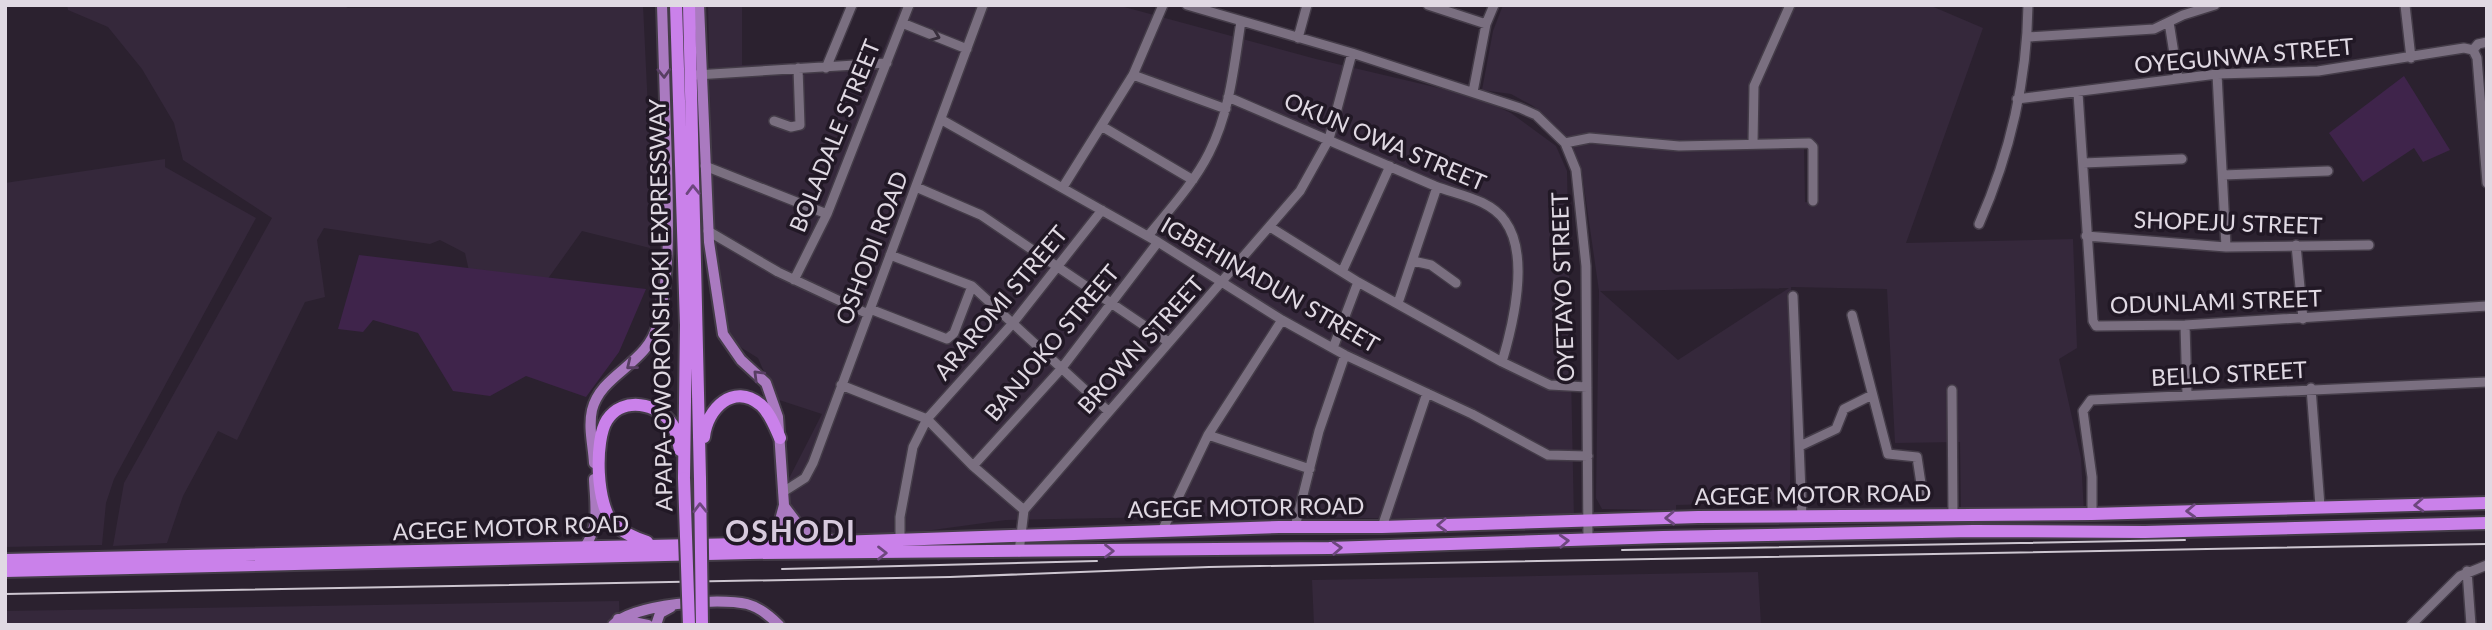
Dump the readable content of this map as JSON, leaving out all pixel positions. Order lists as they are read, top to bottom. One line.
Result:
{"streets":{"highway":["APAPA-OWORONSHOKI EXPRESSWAY","AGEGE MOTOR ROAD"],"street":["OYEGUNWA STREET","BOLADALE STREET","OKUN OWA STREET","SHOPEJU STREET","OSHODI ROAD","IGBEHINADUN STREET","OYETAYO STREET","ODUNLAMI STREET","ARAROMI STREET","BANJOKO STREET","BROWN STREET","BELLO STREET"]},"crossings":[["OYEGUNWA STREET","ODUNLAMI STREET"],["OKUN OWA STREET","BROWN STREET"],["SHOPEJU STREET","ODUNLAMI STREET"],["OSHODI ROAD","IGBEHINADUN STREET"],["OSHODI ROAD","APAPA-OWORONSHOKI EXPRESSWAY"],["IGBEHINADUN STREET","OYETAYO STREET"],["IGBEHINADUN STREET","ARAROMI STREET"],["IGBEHINADUN STREET","BANJOKO STREET"],["IGBEHINADUN STREET","BROWN STREET"],["OYETAYO STREET","BROWN STREET"],["OYETAYO STREET","AGEGE MOTOR ROAD"],["ARAROMI STREET","AGEGE MOTOR ROAD"],["APAPA-OWORONSHOKI EXPRESSWAY","AGEGE MOTOR ROAD"],["BELLO STREET","AGEGE MOTOR ROAD"]],"districts":["OSHODI"]}
